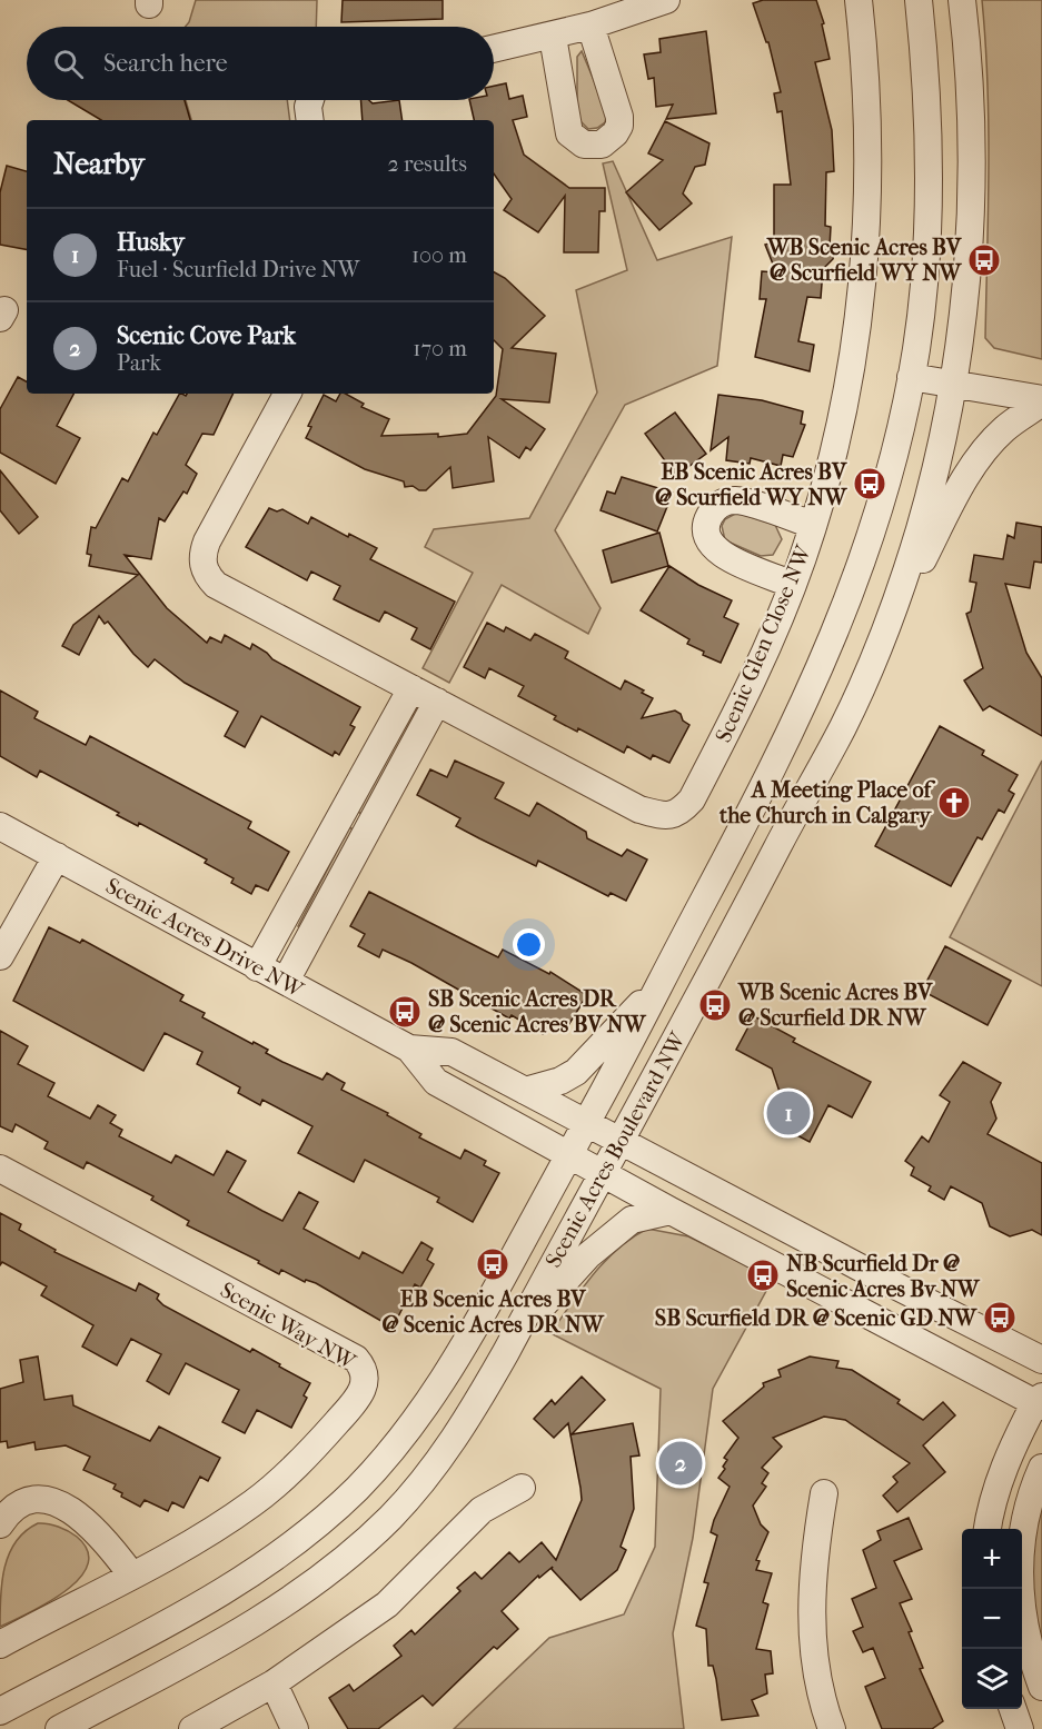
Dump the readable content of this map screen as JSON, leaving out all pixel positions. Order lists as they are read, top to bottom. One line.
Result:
{"streets":{"street":["Scenic Glen Close NW","Scenic Acres Drive NW","Scenic Acres Boulevard NW","Scenic Way NW"]},"crossings":[["Scenic Acres Drive NW","Scenic Acres Boulevard NW"]],"places":{"bus stop":["WB Scenic Acres BV @ Scurfield WY NW","EB Scenic Acres BV @ Scurfield WY NW","WB Scenic Acres BV @ Scurfield DR NW","SB Scenic Acres DR @ Scenic Acres BV NW","EB Scenic Acres BV @ Scenic Acres DR NW","NB Scurfield Dr @ Scenic Acres Bv NW","SB Scurfield DR @ Scenic GD NW"],"church":["A Meeting Place of the Church in Calgary"]},"page":{"search":"Search here","heading":["Nearby","2 results"],"list":[{"mark":"1","name":"Husky","note":"Fuel · Scurfield Drive NW","value":"100 m"},{"mark":"2","name":"Scenic Cove Park","note":"Park","value":"170 m"}],"pins":["1","2"],"map_buttons":["+","−"]}}
